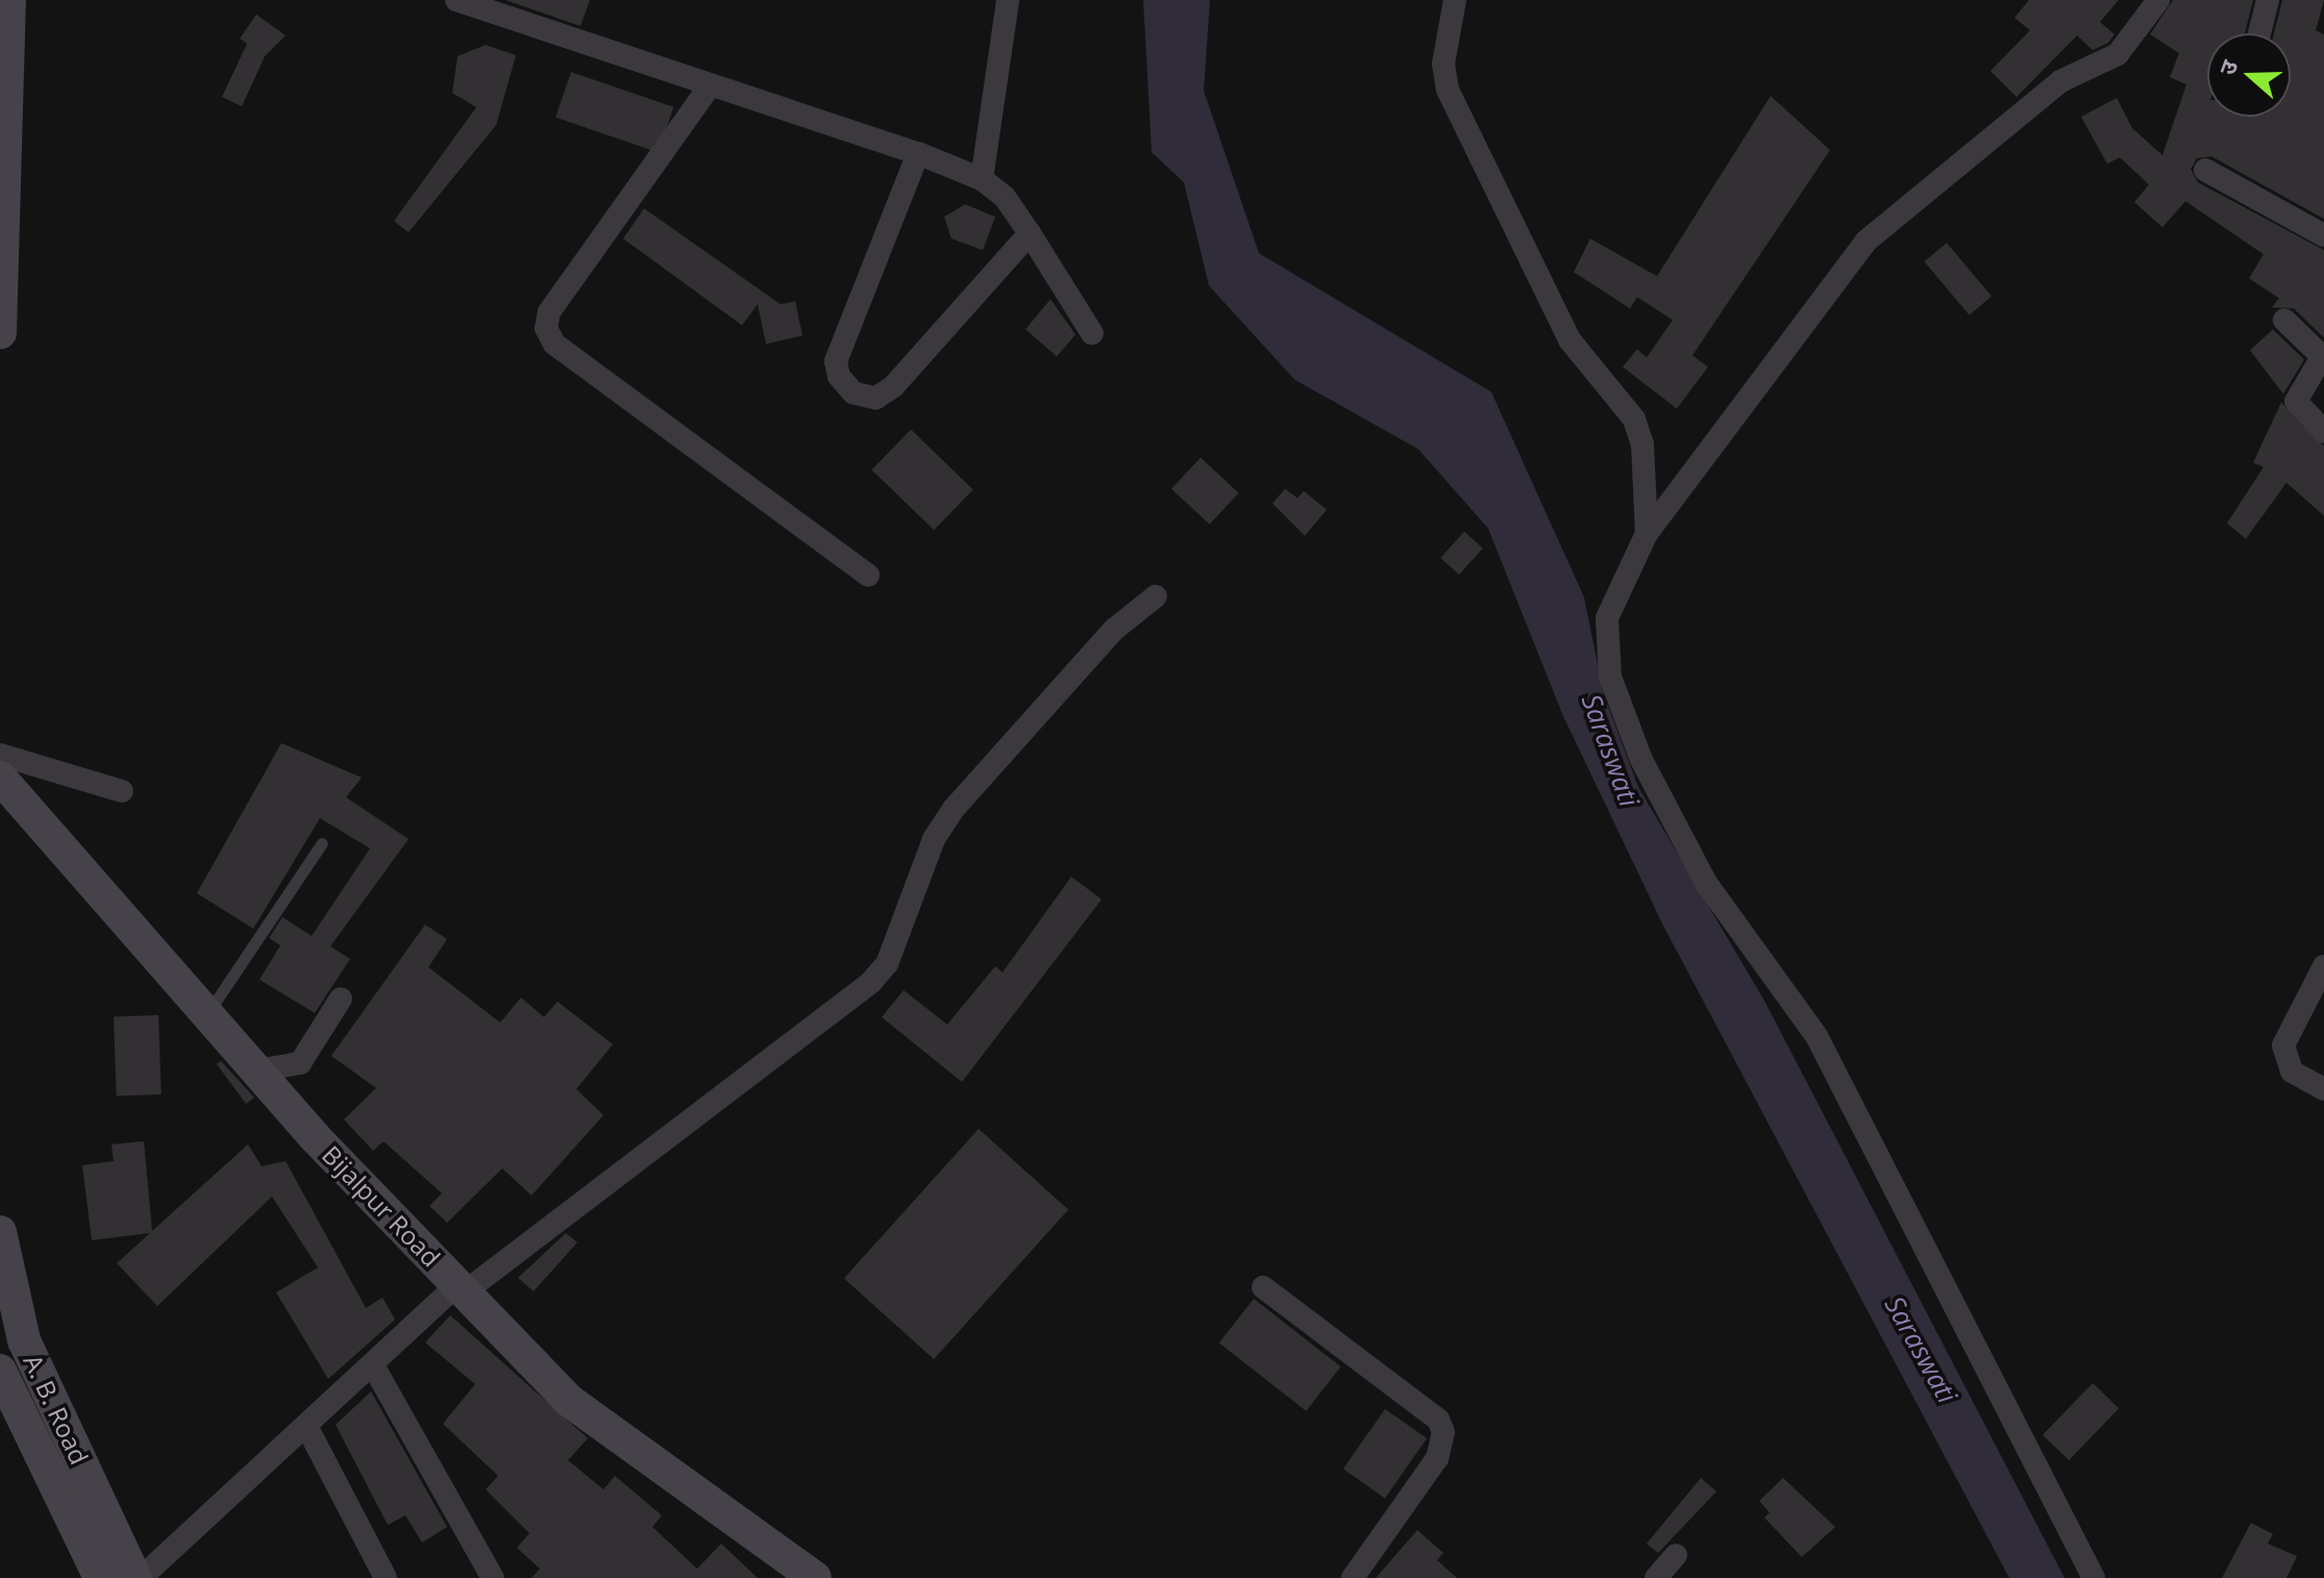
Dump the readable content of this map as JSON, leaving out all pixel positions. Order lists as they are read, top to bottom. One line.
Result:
{"streets":{"main road":["Bijalpur Road","A. B. Road"]},"water":["Saraswati"],"north":"left"}
